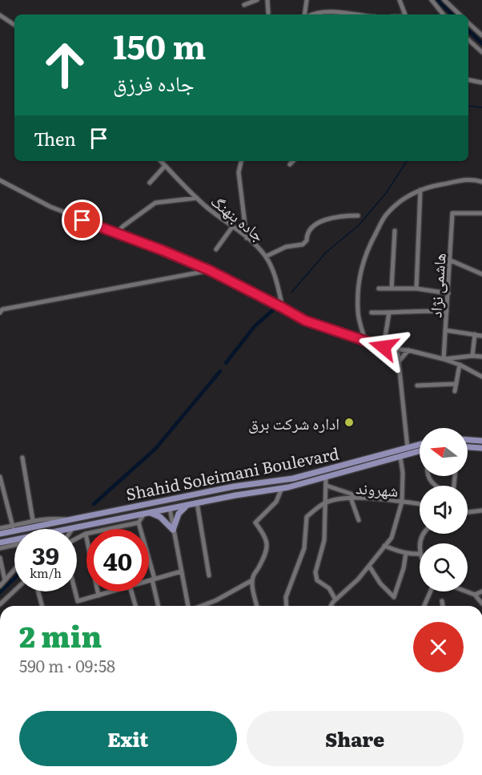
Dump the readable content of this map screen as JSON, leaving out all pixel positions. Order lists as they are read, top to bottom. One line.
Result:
{"streets":{"main road":["Shahid Soleimani Boulevard"],"street":["جاده بنهنگ","هاشمی نژاد","شهروند"]},"places":["اداره شرکت برق"],"north":"left","page":{"turn":["150 m","جاده فرزق"],"then":"Then","speed":"39 km/h","limit":"40","heading":["2 min","590 m · 09:58"],"buttons":["Exit","Share"]}}
